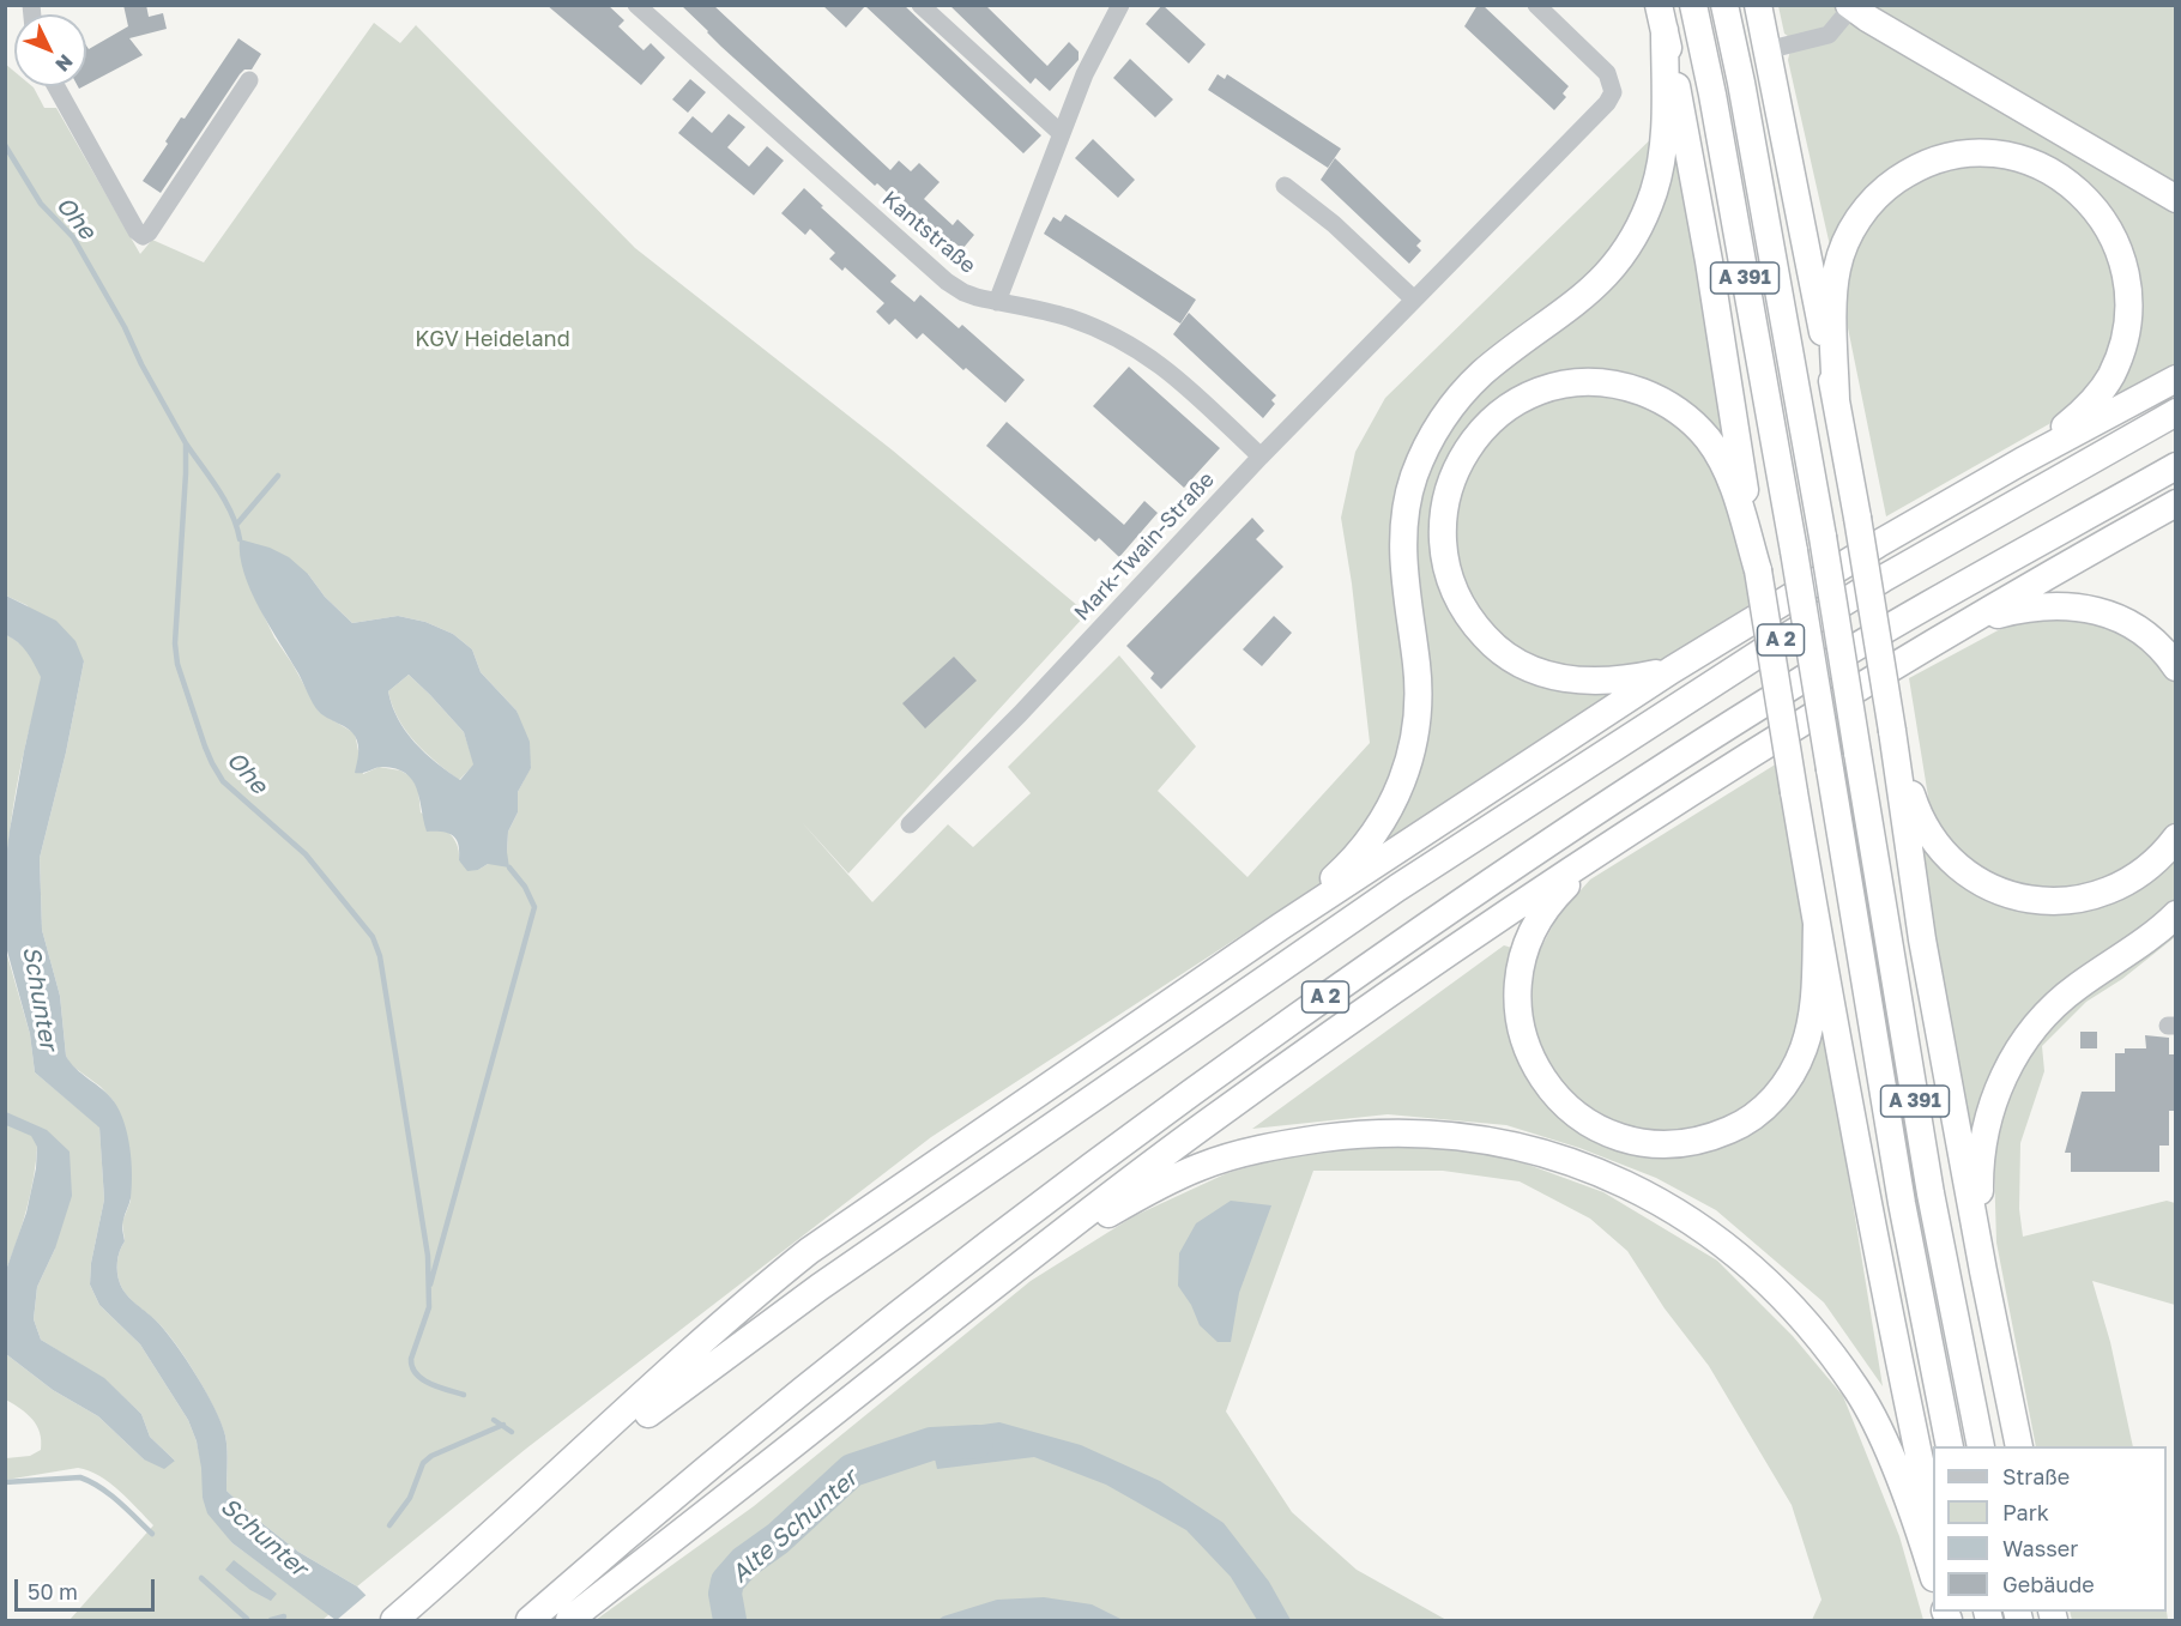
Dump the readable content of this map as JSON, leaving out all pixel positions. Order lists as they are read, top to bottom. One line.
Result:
{"streets":{"highway":["A 391","A 2"],"street":["Kantstraße","Mark-Twain-Straße"]},"crossings":[["Kantstraße","Mark-Twain-Straße"]],"water":["Ohe","Schunter","Alte Schunter"],"parks":["KGV Heideland"],"legend":["Straße","Park","Wasser","Gebäude"],"scale_bar":"50 m","north":"bottom right"}
